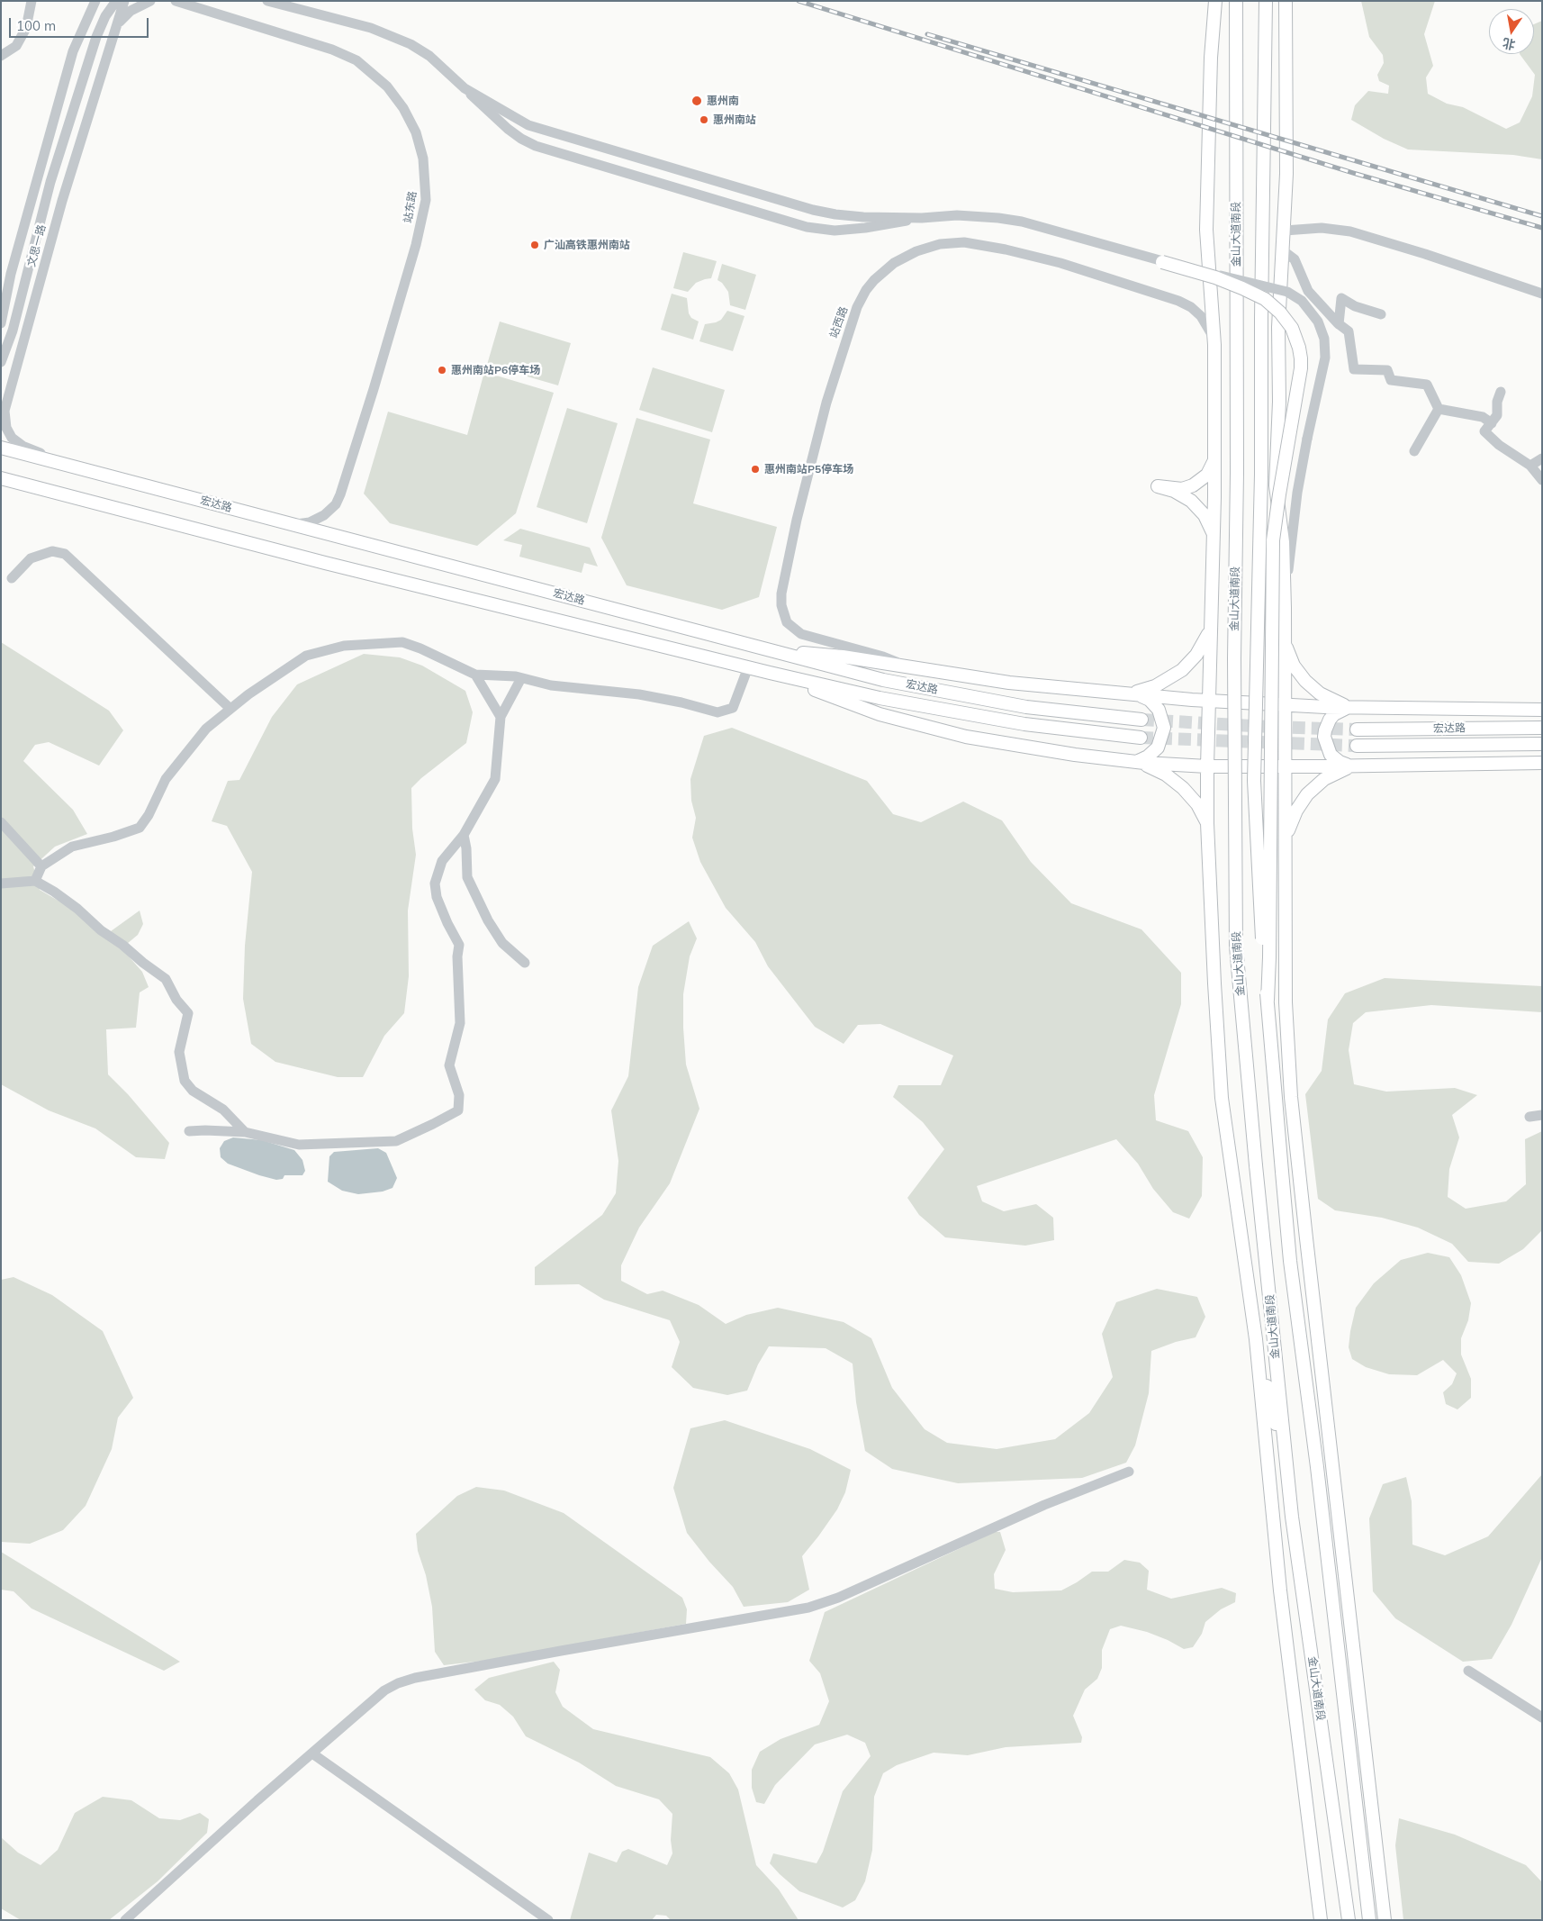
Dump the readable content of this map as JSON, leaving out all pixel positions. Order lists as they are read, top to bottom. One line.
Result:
{"streets":{"main road":["金山大道南段","宏达路"],"street":["站东路","文思一路","站西路"]},"crossings":[["站东路","宏达路"],["文思一路","宏达路"]],"places":["惠州南","惠州南站","广汕高铁惠州南站","惠州南站P6停车场","惠州南站P5停车场"],"scale_bar":"100 m","north":"bottom"}
